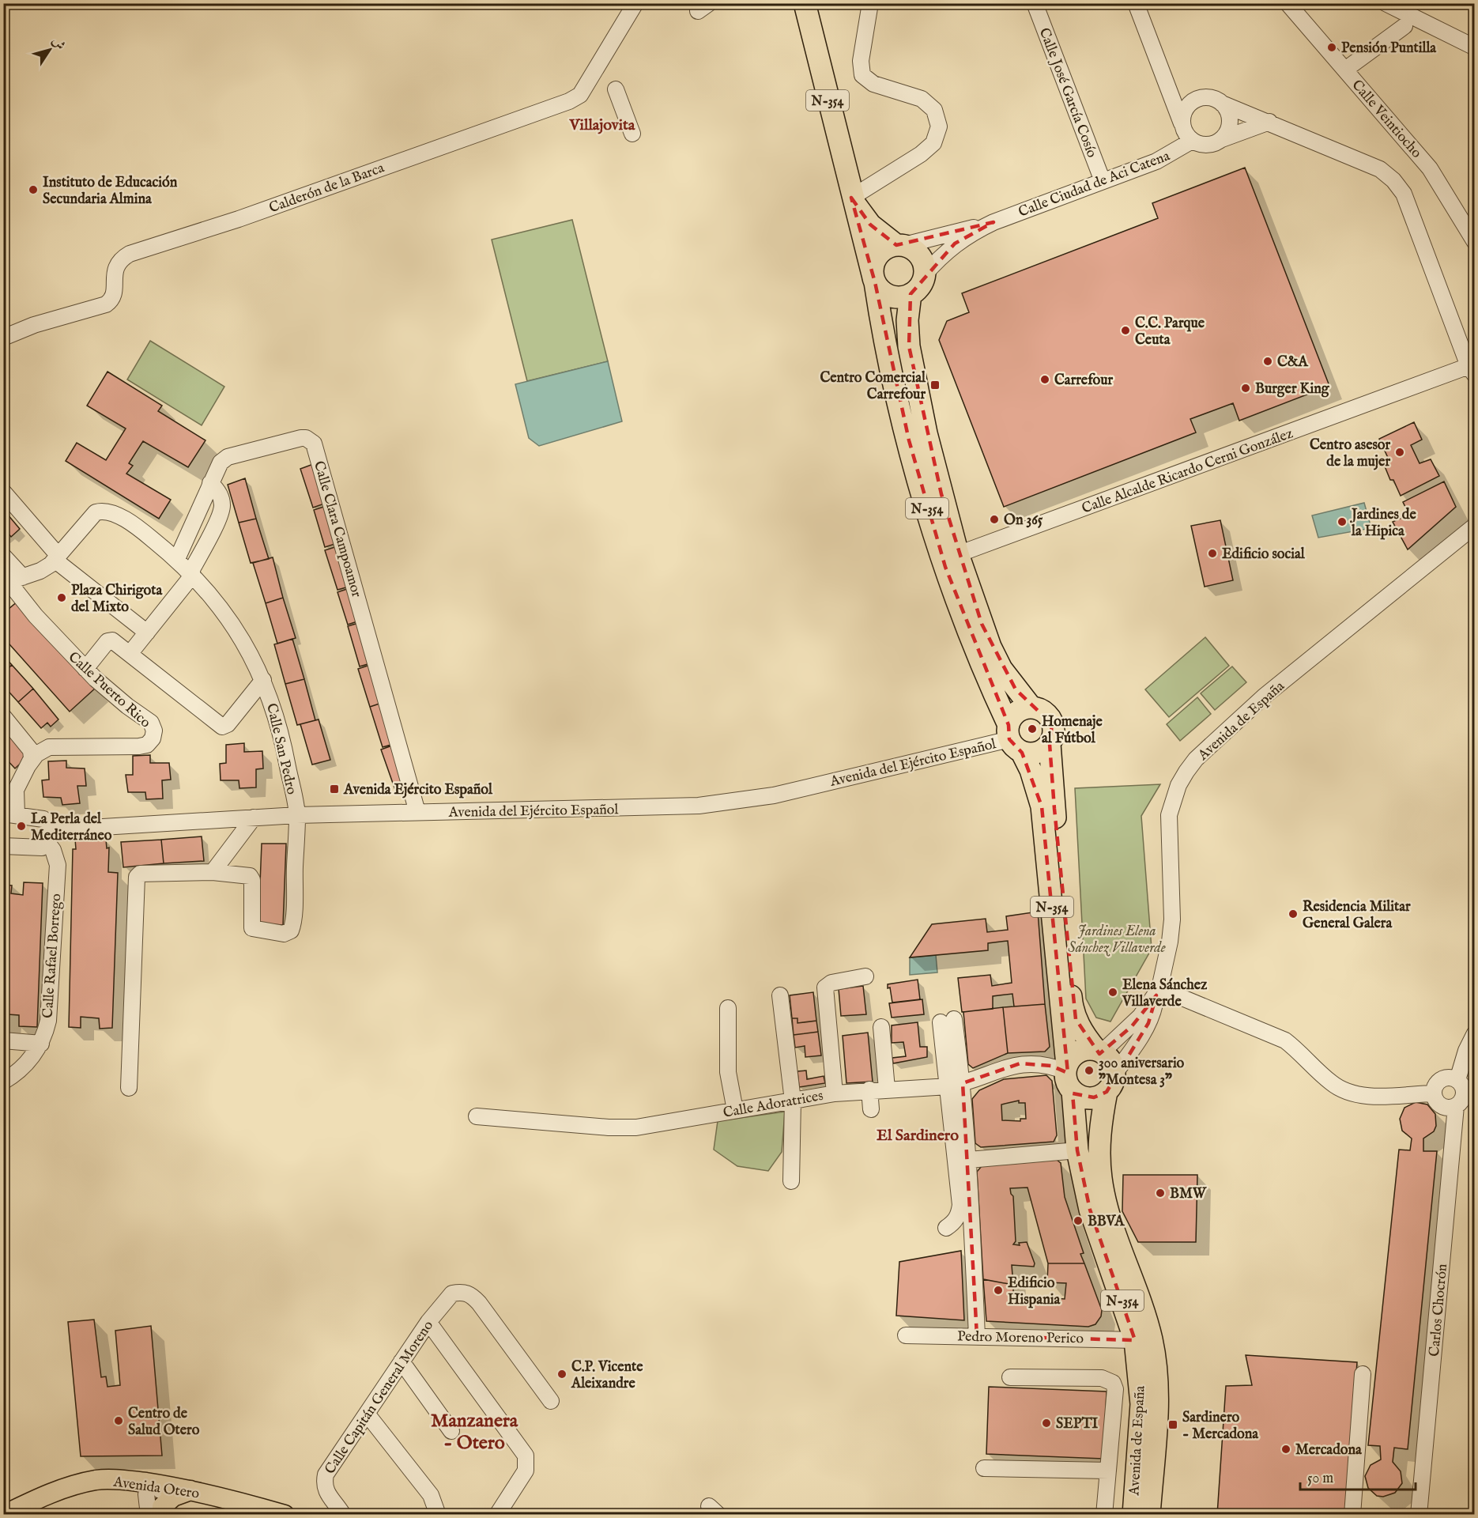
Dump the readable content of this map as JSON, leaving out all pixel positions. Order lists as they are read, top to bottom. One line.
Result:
{"streets":{"highway":["N-354","Avenida de España"],"main road":["Avenida Otero"],"street":["Calle José García Cosío","Calle Veintiocho","Calle Ciudad de Aci Catena","Calderón de la Barca","Calle Alcalde Ricardo Cerni González","Calle Clara Campoamor","Calle Puerto Rico","Calle San Pedro","Avenida del Ejército Español","Calle Rafael Borrego","Calle Adoratrices","Carlos Chocrón","Pedro Moreno Perico","Calle Capitán General Moreno"]},"crossings":[["Calle José García Cosío","Calle Ciudad de Aci Catena"],["N-354","Calle Ciudad de Aci Catena"],["N-354","Calle Alcalde Ricardo Cerni González"],["N-354","Avenida de España"],["N-354","Avenida del Ejército Español"],["N-354","Calle Adoratrices"],["Calle Clara Campoamor","Calle San Pedro"],["Calle Clara Campoamor","Avenida del Ejército Español"],["Calle Puerto Rico","Calle San Pedro"],["Avenida de España","Calle Adoratrices"],["Avenida de España","Pedro Moreno Perico"],["Calle San Pedro","Avenida del Ejército Español"],["Avenida del Ejército Español","Calle Rafael Borrego"]],"districts":["Villajovita","El Sardinero","Manzanera - Otero"],"parks":["Jardines Elena Sánchez Villaverde"],"places":{"other":["Pensión Puntilla","Instituto de Educación Secundaria Almina","C.C. Parque Ceuta","C&A","Carrefour","Burger King","Centro asesor de la mujer","On 365","Jardines de la Hipica","Edificio social","Plaza Chirigota del Mixto","Homenaje al Fútbol","La Perla del Mediterráneo","Residencia Militar General Galera","Elena Sánchez Villaverde","300 aniversario \"Montesa 3\"","BMW","BBVA","Edificio Hispania","C.P. Vicente Aleixandre","Centro de Salud Otero","SEPTI","Mercadona"],"transit":["Centro Comercial Carrefour","Avenida Ejército Español","Sardinero - Mercadona"]},"scale_bar":"50 m","north":"top right"}
